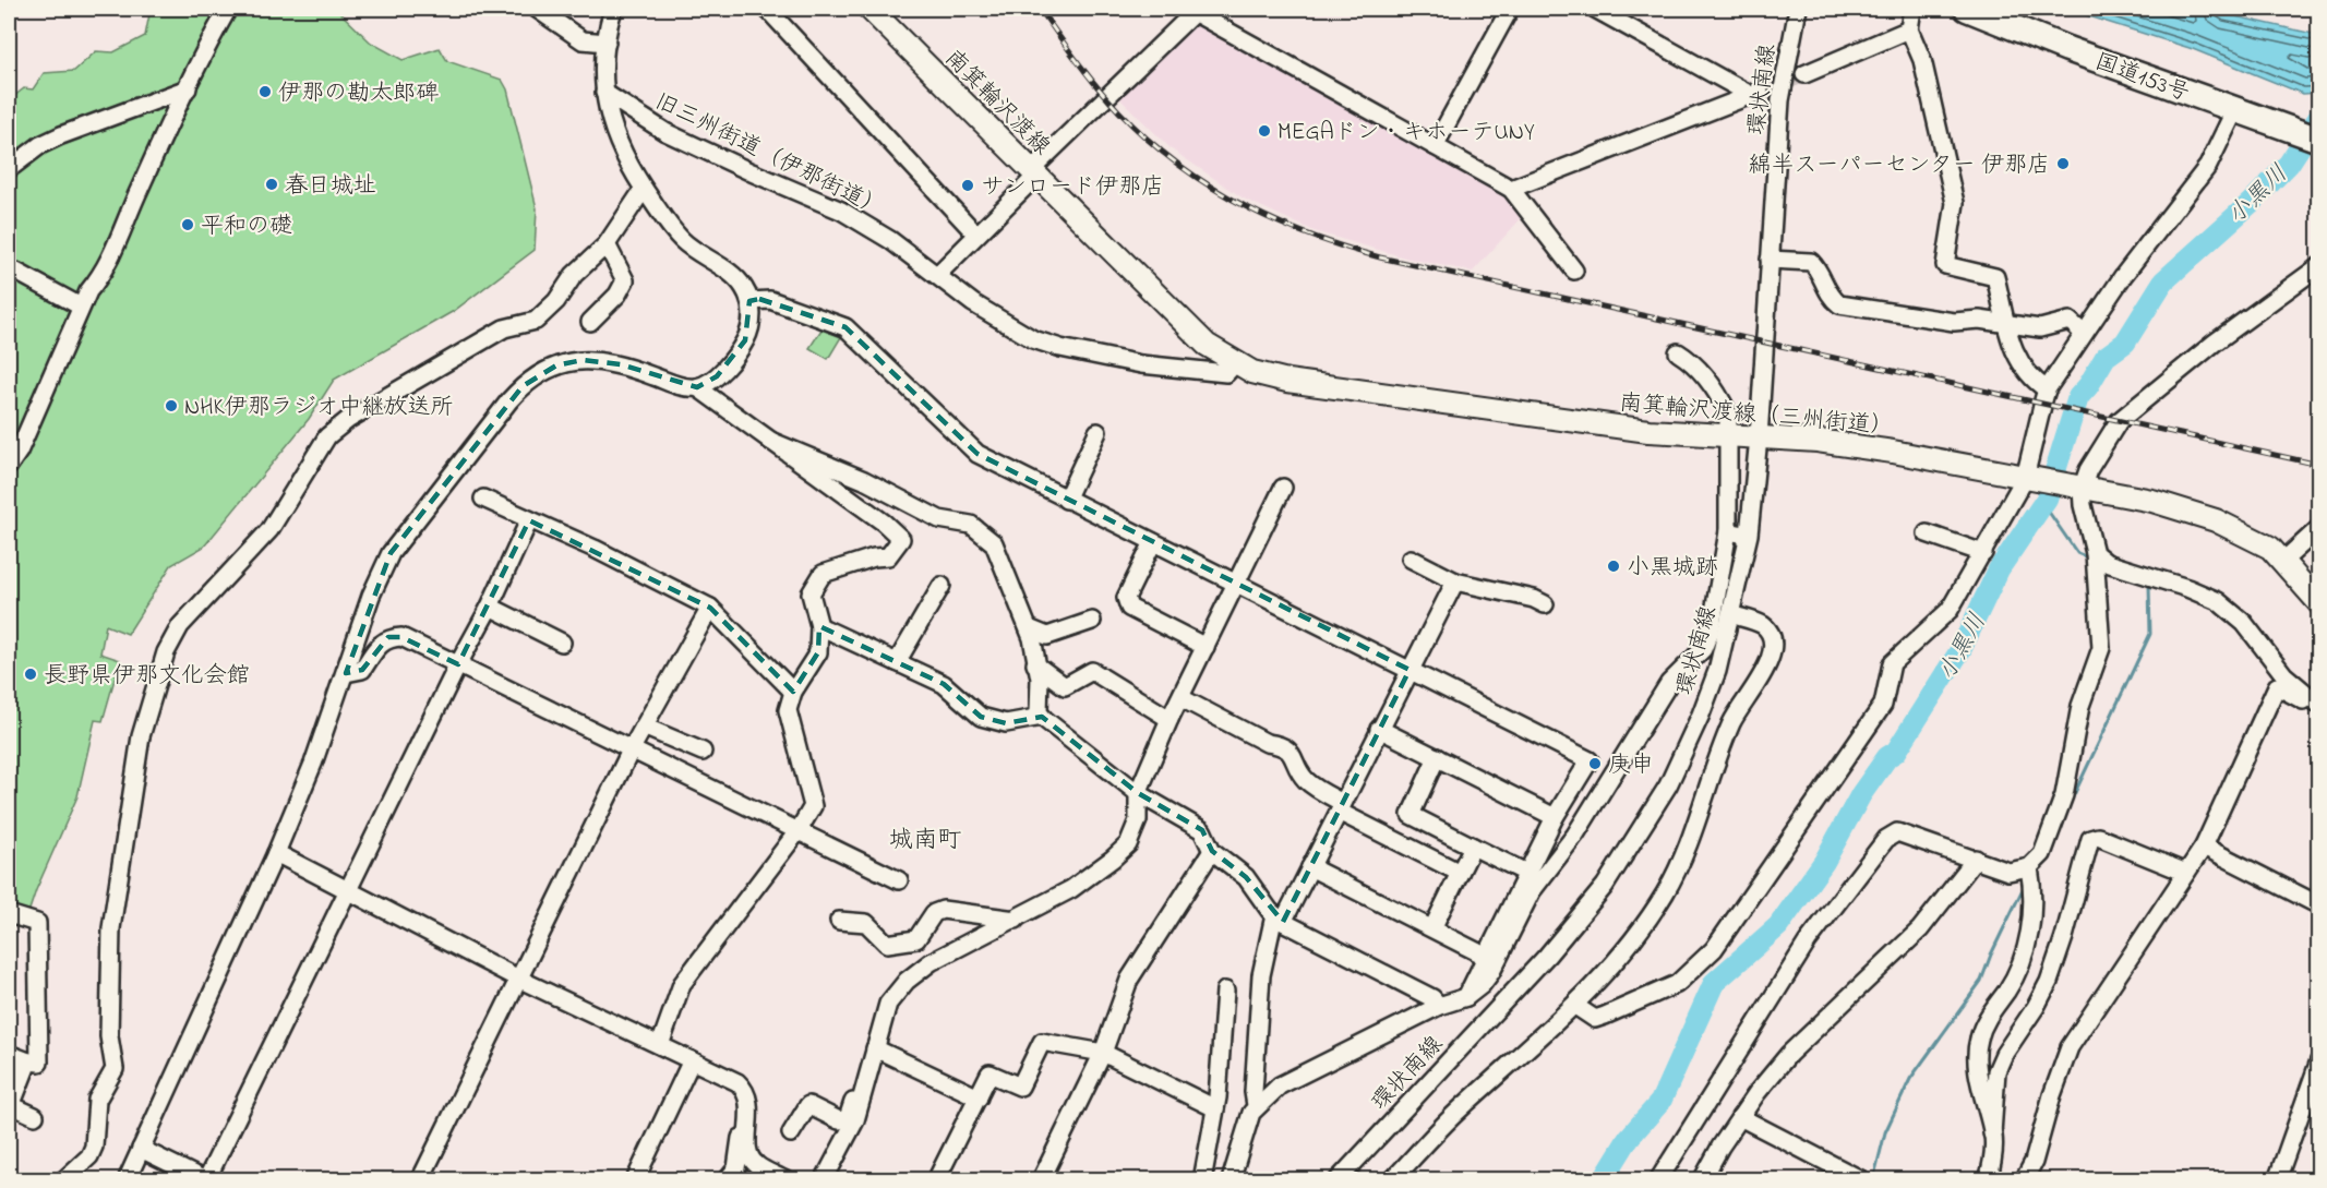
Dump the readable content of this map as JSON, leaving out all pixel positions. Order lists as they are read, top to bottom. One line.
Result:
{"streets":{"highway":["国道153号"],"main road":["南箕輪沢渡線","南箕輪沢渡線（三州街道）"],"street":["環状南線","旧三州街道（伊那街道）"]},"crossings":[["環状南線","南箕輪沢渡線（三州街道）"],["南箕輪沢渡線","旧三州街道（伊那街道）"],["南箕輪沢渡線","南箕輪沢渡線（三州街道）"],["旧三州街道（伊那街道）","南箕輪沢渡線（三州街道）"]],"districts":["城南町"],"water":["小黒川"],"places":["伊那の勘太郎碑","MEGAドン・キホーテUNY","綿半スーパーセンター 伊那店","春日城址","サンロード伊那店","平和の礎","NHK伊那ラジオ中継放送所","小黒城跡","長野県伊那文化会館","庚申"]}
